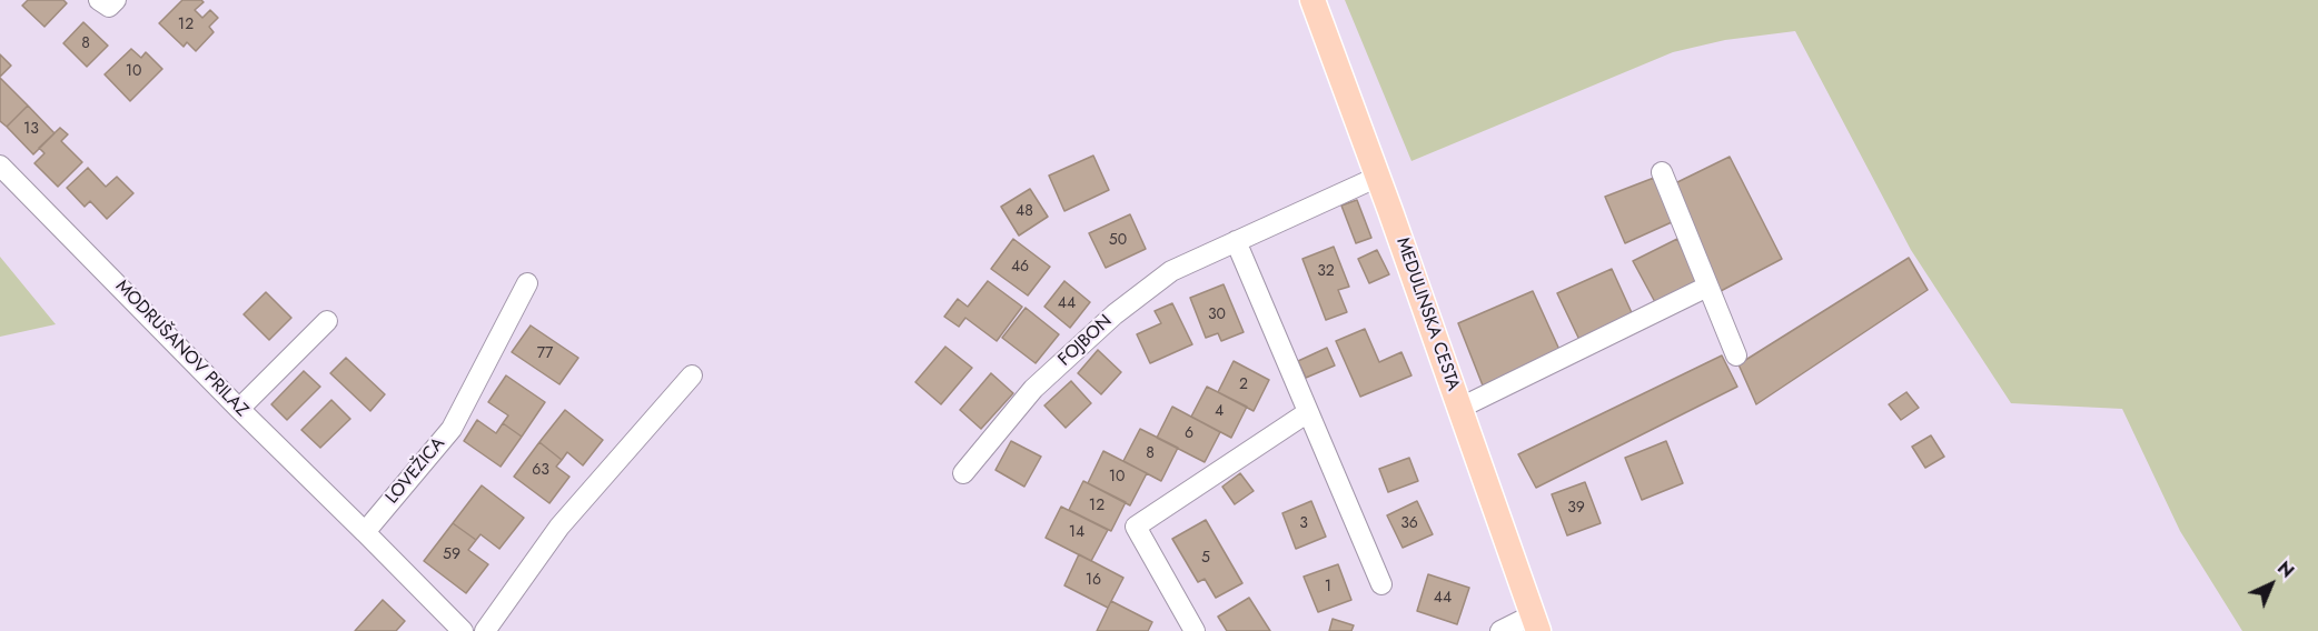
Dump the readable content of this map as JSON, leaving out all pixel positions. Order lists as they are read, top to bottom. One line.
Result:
{"streets":{"main road":["MEDULINSKA CESTA"],"street":["FOJBON","MODRUŠANOV PRILAZ","LOVEŽICA"]},"crossings":[["MEDULINSKA CESTA","FOJBON"],["MODRUŠANOV PRILAZ","LOVEŽICA"]],"house_numbers":["12","8","10","13","48","50","46","32","44","30","77","2","4","6","8","63","10","12","39","3","36","14","59","5","16","1","44"],"north":"top right"}
